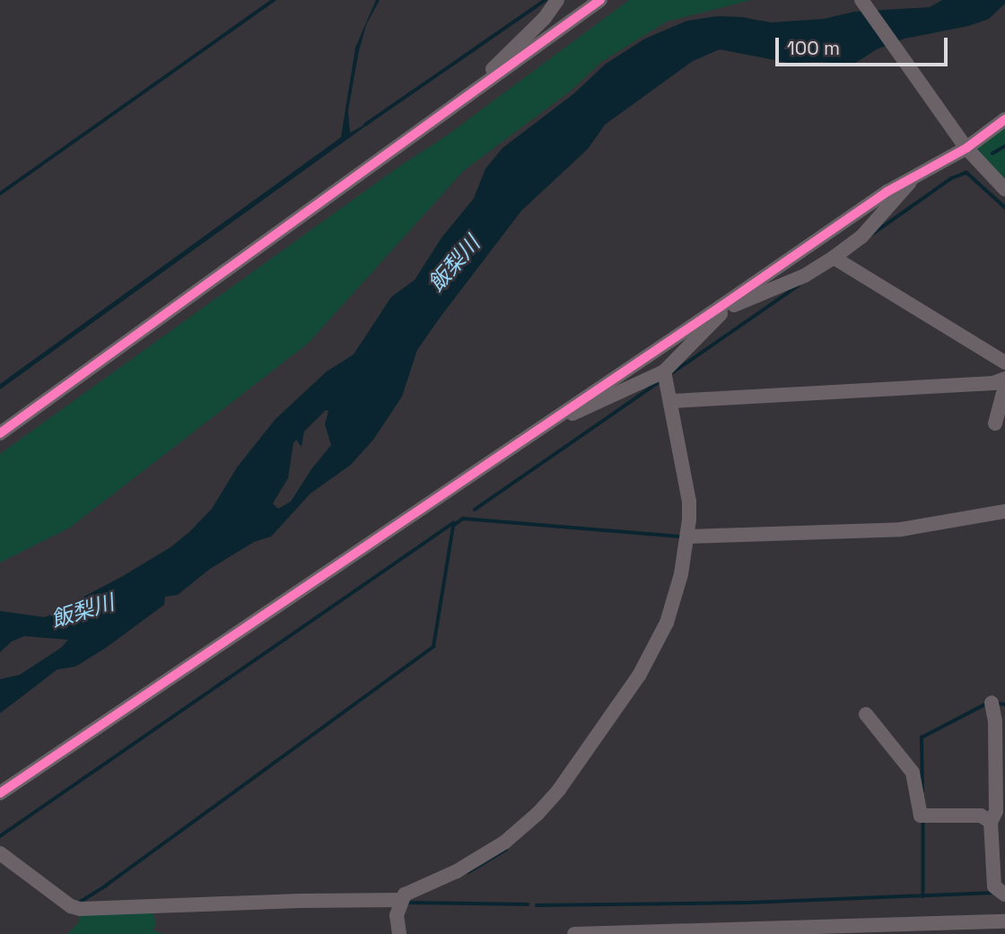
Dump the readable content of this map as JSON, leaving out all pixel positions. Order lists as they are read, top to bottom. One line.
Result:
{"water":["飯梨川"],"scale_bar":"100 m"}
